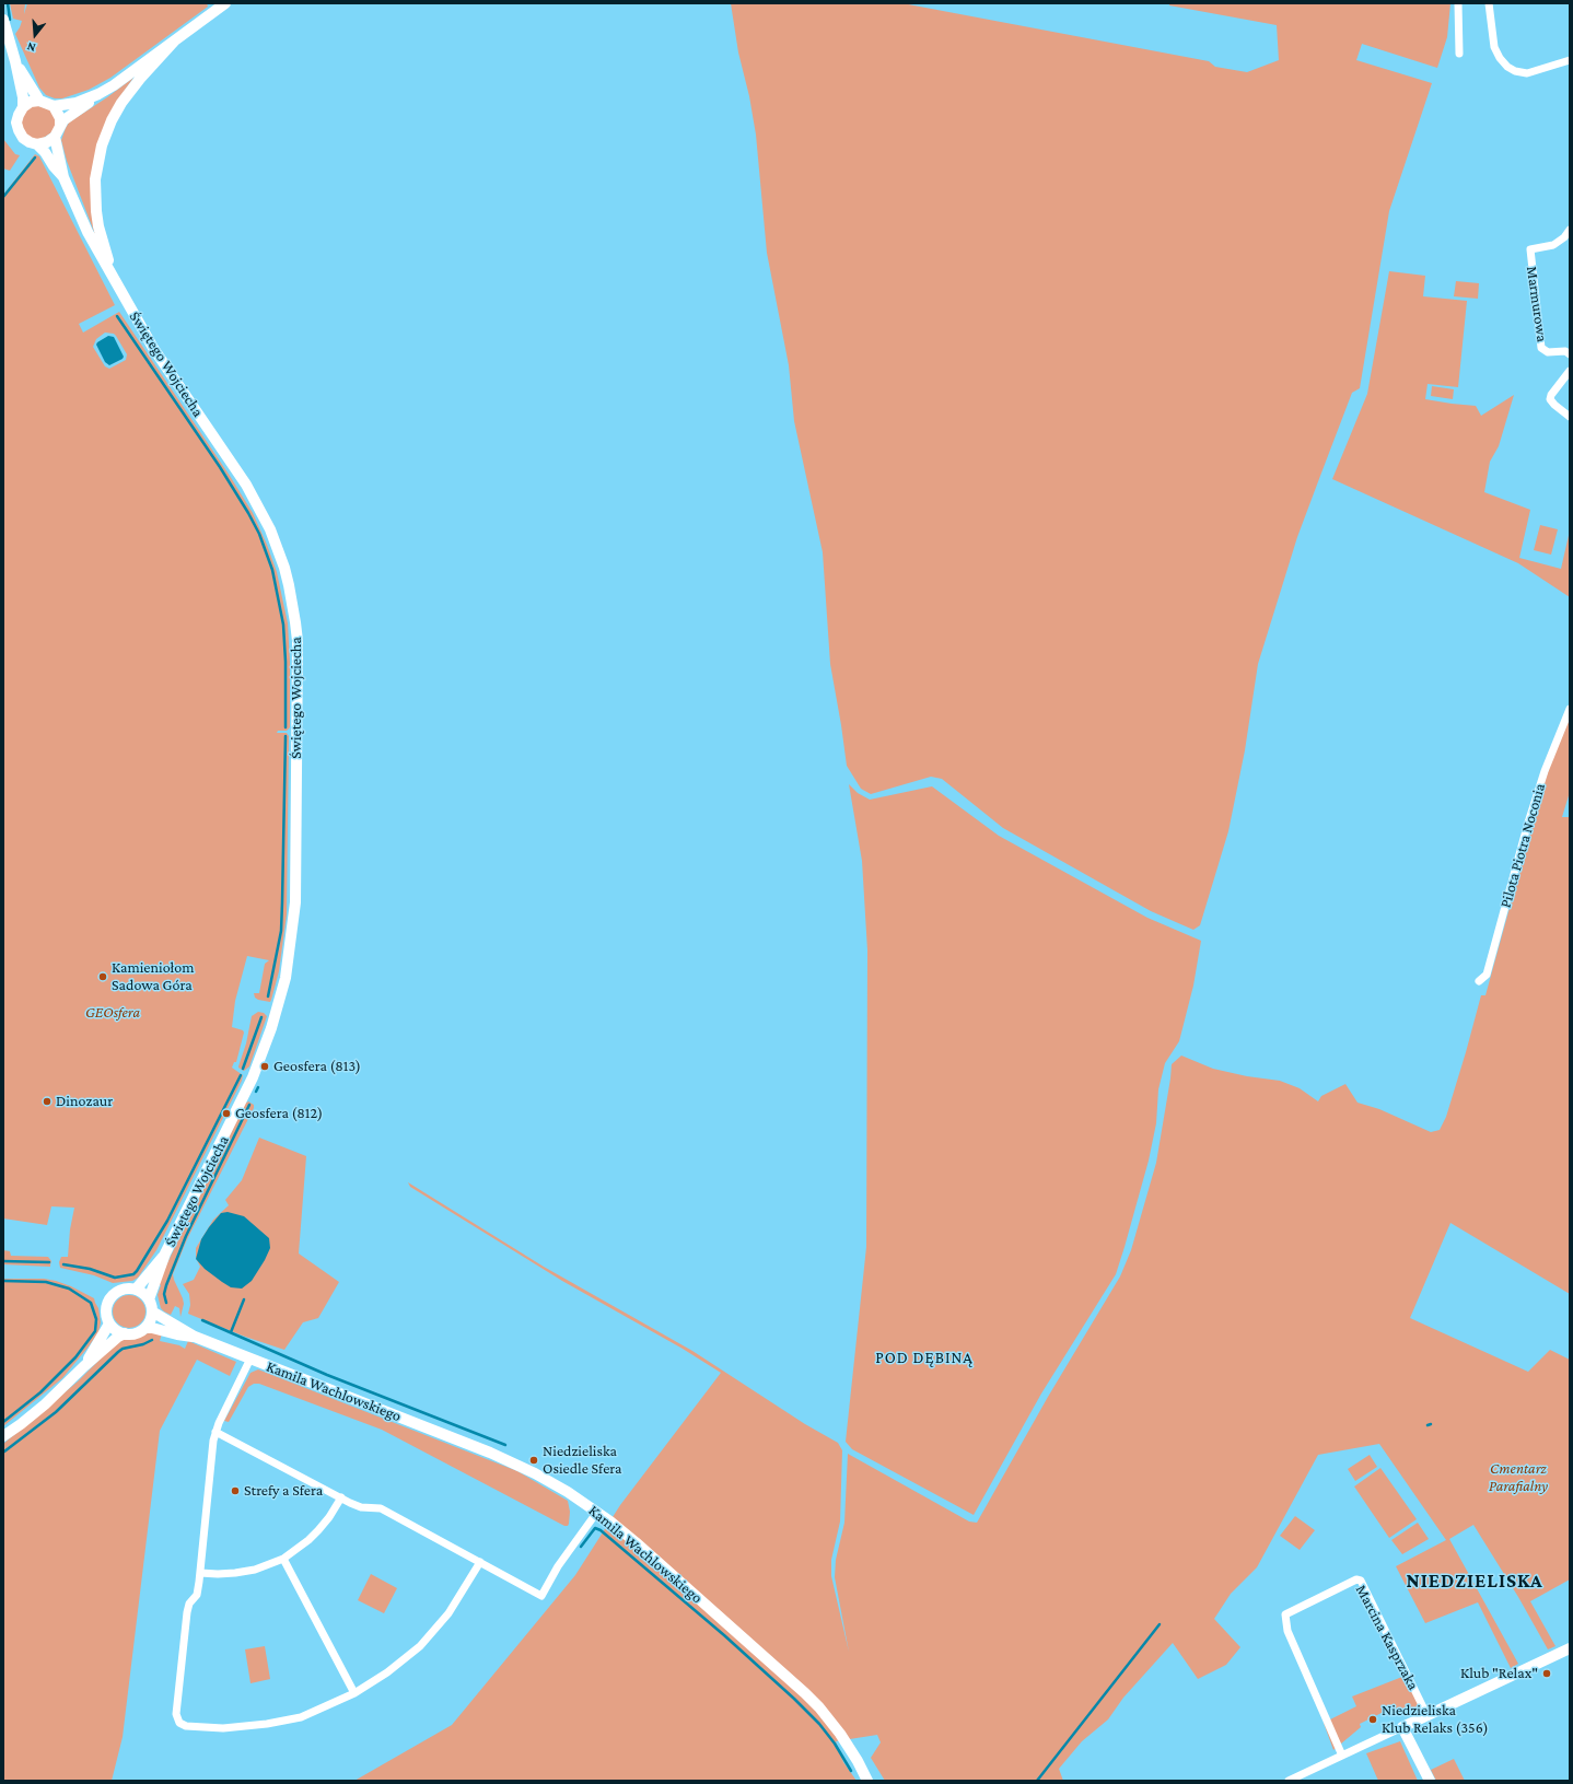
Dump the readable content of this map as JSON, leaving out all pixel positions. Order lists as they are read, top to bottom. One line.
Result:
{"streets":{"street":["Marmurowa","Świętego Wojciecha","Pilota Piotra Noconia","Kamila Wachlowskiego","Marcina Kasprzaka"]},"crossings":[["Świętego Wojciecha","Kamila Wachlowskiego"]],"districts":["POD DĘBINĄ","NIEDZIELISKA"],"parks":["GEOsfera","Cmentarz Parafialny"],"places":["Kamieniołom Sadowa Góra","Geosfera (813)","Dinozaur","Geosfera (812)","Niedzieliska Osiedle Sfera","Strefy a Sfera","Klub \"Relax\"","Niedzieliska Klub Relaks (356)"],"north":"bottom"}
